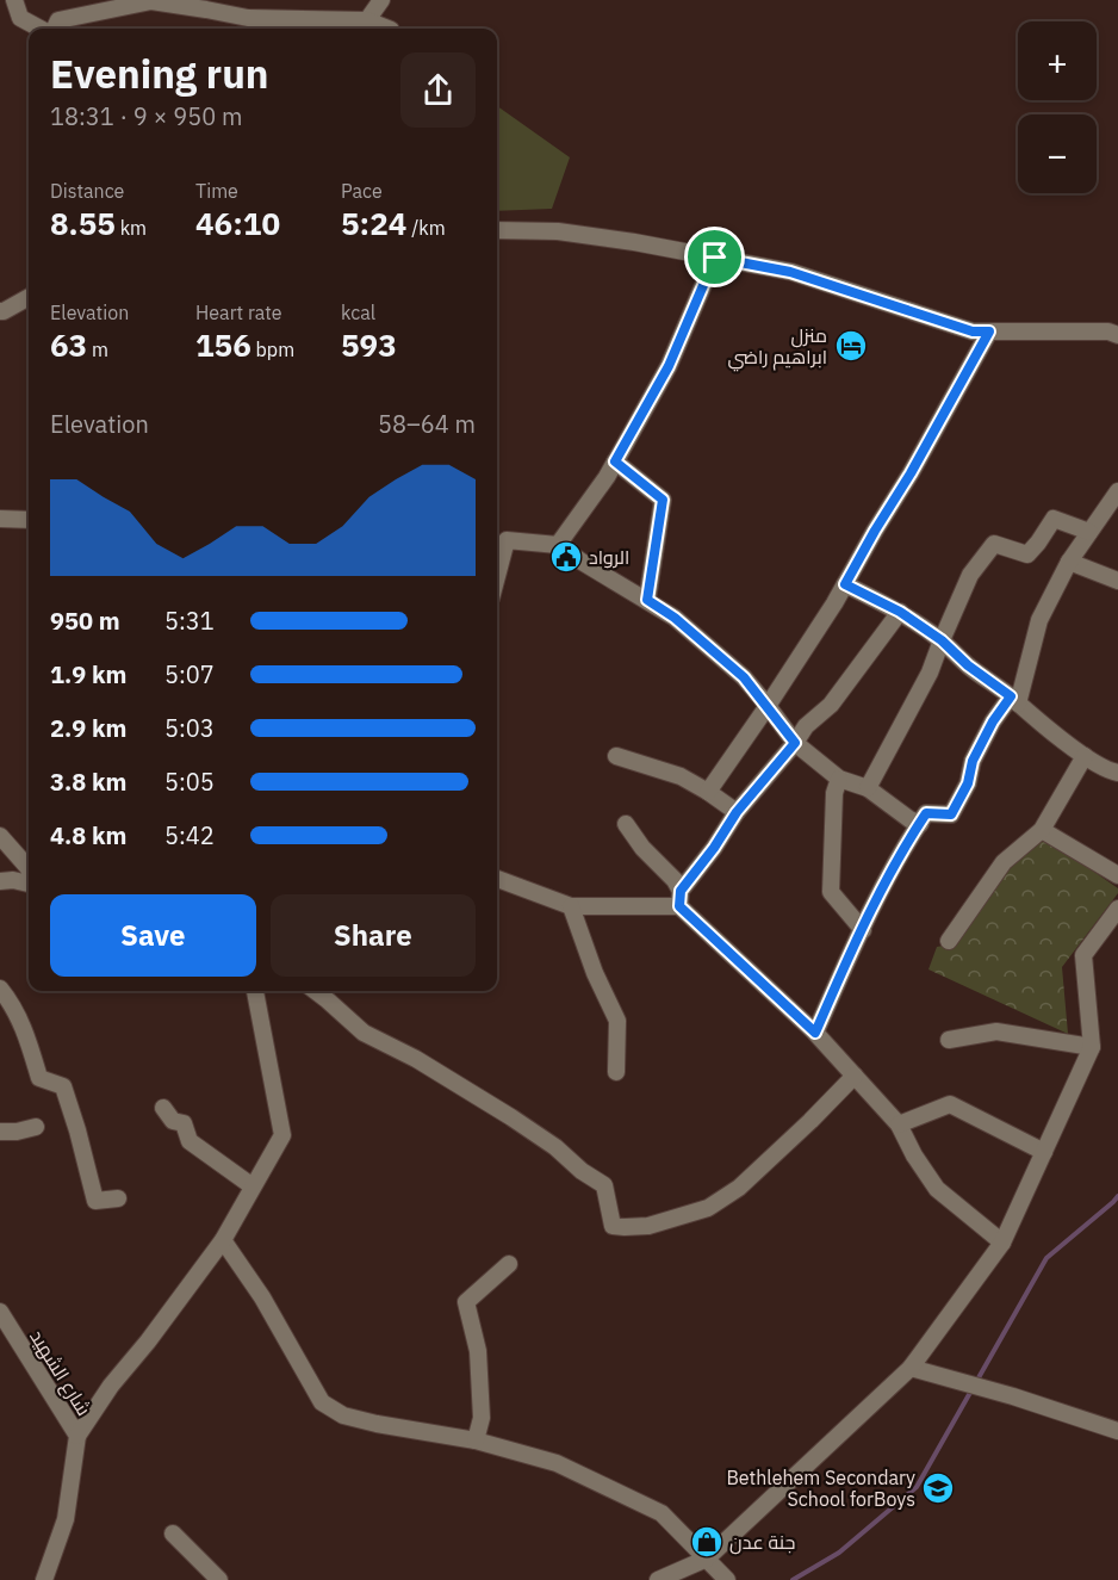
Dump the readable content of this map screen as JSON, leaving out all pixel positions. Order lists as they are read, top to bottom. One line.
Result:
{"streets":{"street":["شارع الشهيد"]},"places":{"hotel":["منزل ابراهيم راضي"],"public building":["الرواد"],"school or university":["Bethlehem Secondary School forBoys"],"shop":["جنة عدن"]},"page":{"map_buttons":["+","−"],"heading":["Evening run","18:31 · 9 × 950 m"],"stats":[["Distance","8.55 km"],["Time","46:10"],["Pace","5:24 /km"],["Elevation","63 m"],["Heart rate","156 bpm"],["kcal","593"]],"chart":["Elevation","58–64 m"],"list":[{"name":"950 m","note":"5:31"},{"name":"1.9 km","note":"5:07"},{"name":"2.9 km","note":"5:03"},{"name":"3.8 km","note":"5:05"},{"name":"4.8 km","note":"5:42"}],"buttons":["Save","Share"]}}
